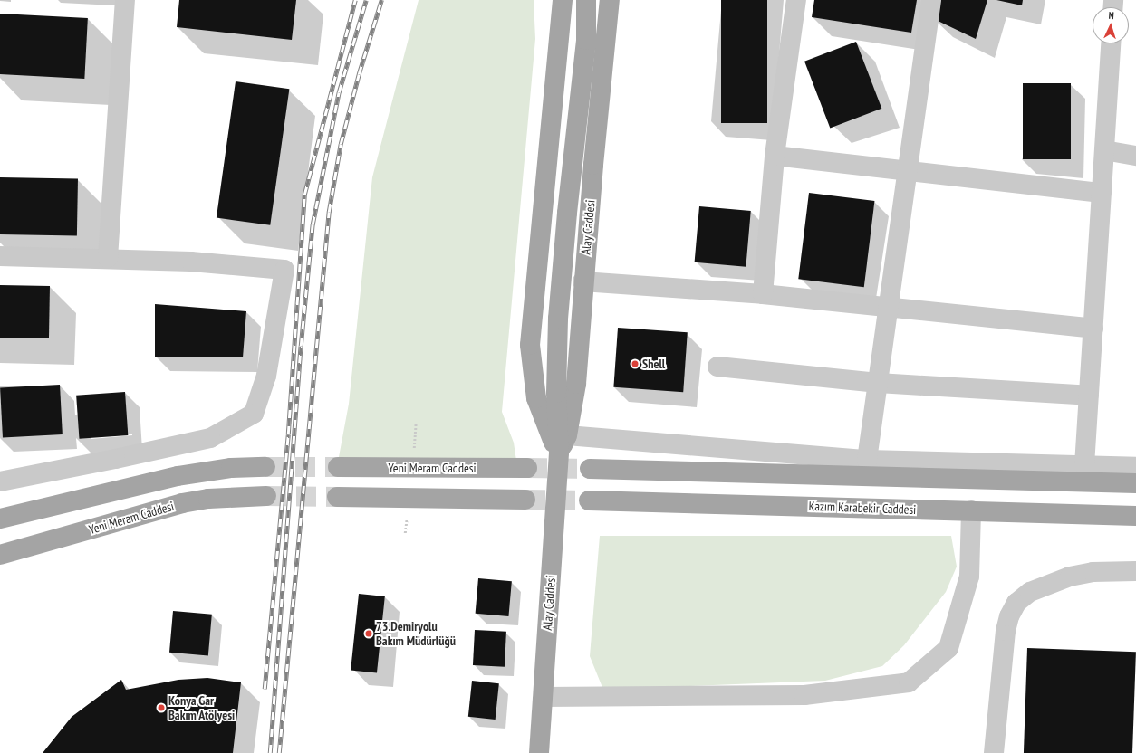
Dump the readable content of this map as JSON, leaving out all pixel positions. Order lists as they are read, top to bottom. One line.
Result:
{"streets":{"main road":["Alay Caddesi","Yeni Meram Caddesi","Kazım Karabekir Caddesi"]},"places":["Shell","73.Demiryolu Bakım Müdürlüğü","Konya Gar Bakım Atölyesi"],"north":"top"}
